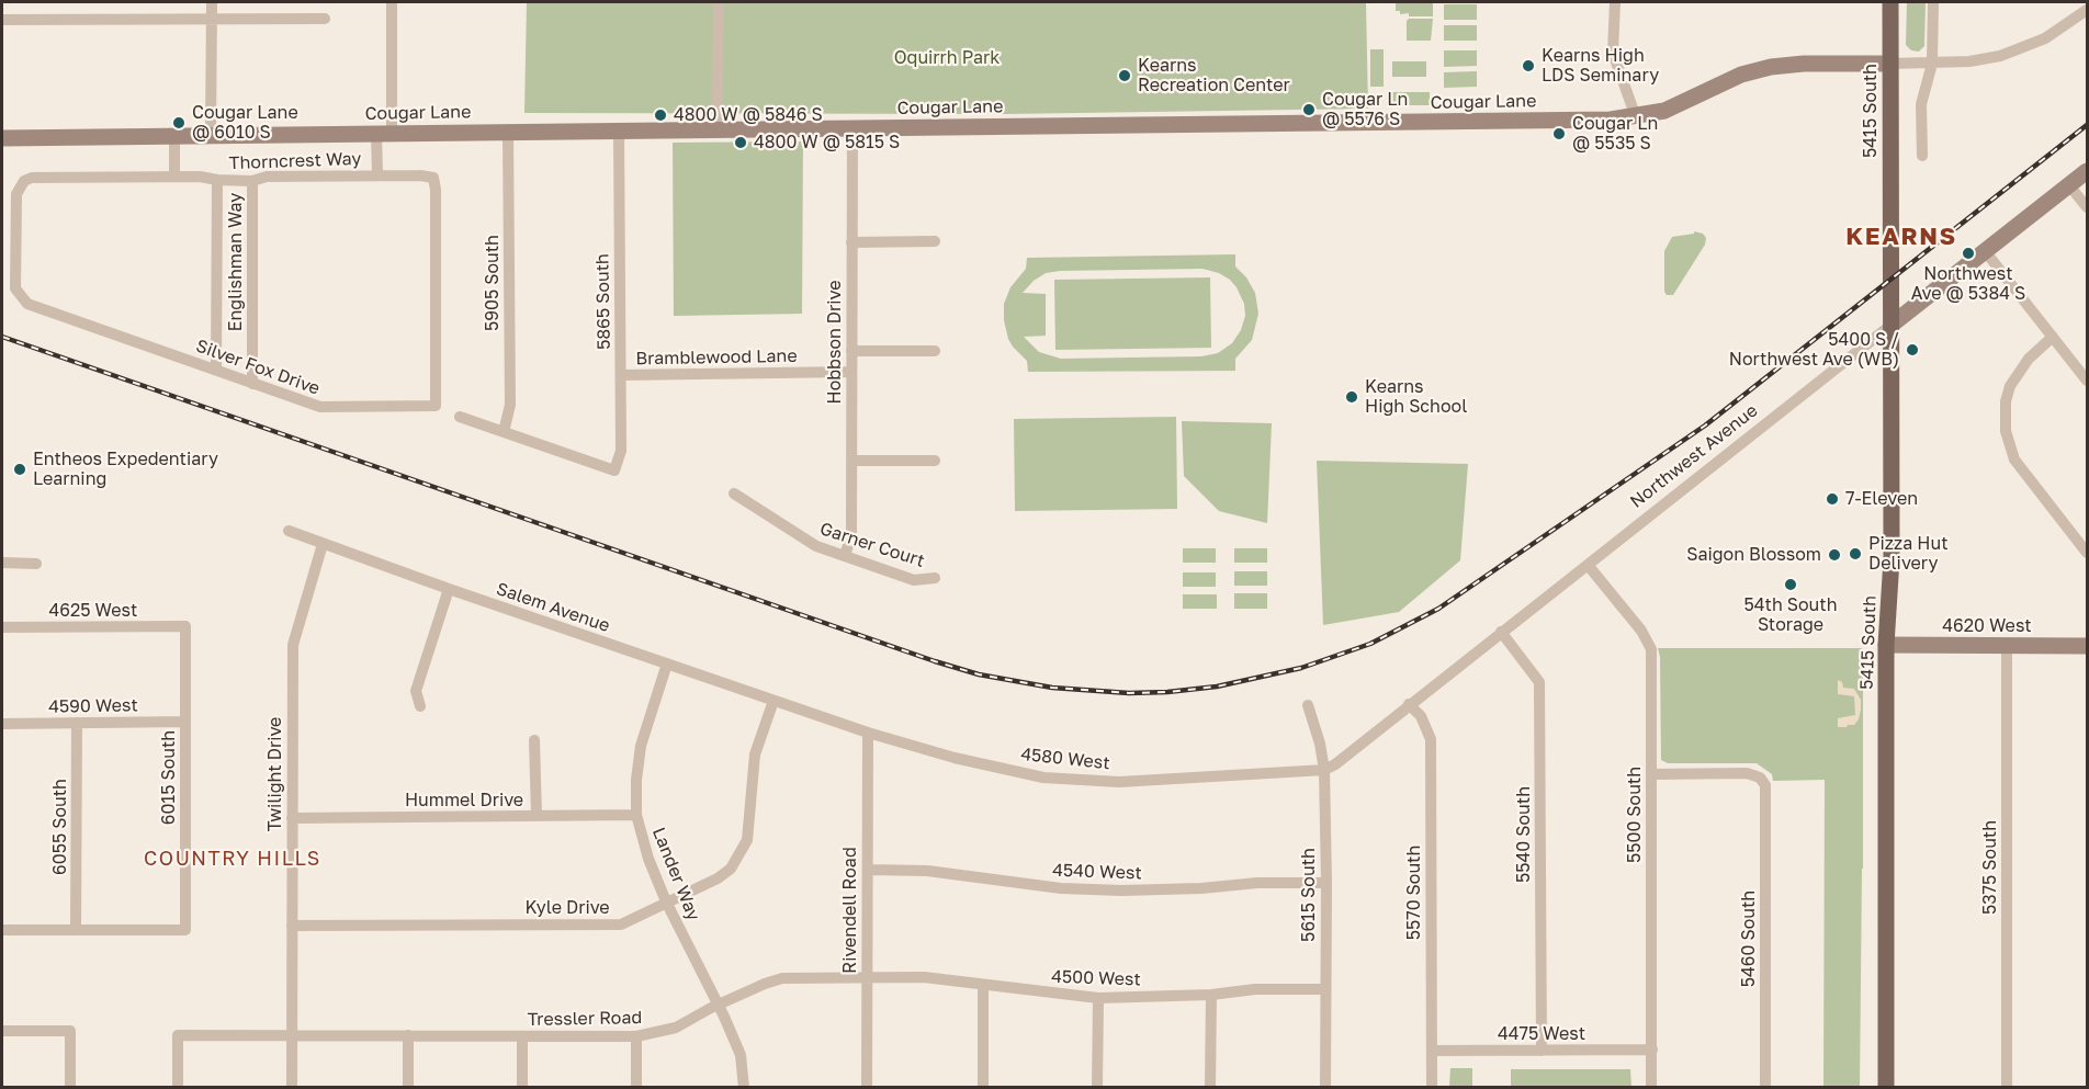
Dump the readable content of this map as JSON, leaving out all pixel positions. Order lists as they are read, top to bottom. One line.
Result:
{"streets":{"main road":["Cougar Lane","5415 South","Northwest Avenue","4620 West"],"street":["Thorncrest Way","Englishman Way","5905 South","5865 South","Hobbson Drive","Bramblewood Lane","Silver Fox Drive","Garner Court","Salem Avenue","4625 West","4590 West","4580 West","Twilight Drive","6015 South","Hummel Drive","5500 South","6055 South","5540 South","5375 South","4540 West","Lander Way","5570 South","5615 South","Kyle Drive","Rivendell Road","5460 South","4500 West","Tressler Road","4475 West"]},"crossings":[["Cougar Lane","5415 South"],["Cougar Lane","Thorncrest Way"],["Cougar Lane","5905 South"],["Cougar Lane","5865 South"],["Cougar Lane","Hobbson Drive"],["5415 South","Northwest Avenue"],["5415 South","4620 West"],["Thorncrest Way","Englishman Way"],["Thorncrest Way","Silver Fox Drive"],["Englishman Way","Silver Fox Drive"],["5905 South","5865 South"],["5865 South","Bramblewood Lane"],["Hobbson Drive","Bramblewood Lane"],["Hobbson Drive","Garner Court"],["Northwest Avenue","4580 West"],["Northwest Avenue","5500 South"],["Northwest Avenue","5540 South"],["Northwest Avenue","5570 South"],["Northwest Avenue","5615 South"],["Salem Avenue","4580 West"],["Salem Avenue","Twilight Drive"],["Salem Avenue","Lander Way"],["Salem Avenue","Kyle Drive"],["4625 West","6015 South"],["4620 West","5375 South"],["4590 West","6015 South"],["4590 West","6055 South"],["4580 West","5615 South"],["4580 West","Kyle Drive"],["4580 West","Rivendell Road"],["Twilight Drive","Hummel Drive"],["Twilight Drive","Kyle Drive"],["Twilight Drive","Tressler Road"],["6015 South","6055 South"],["Hummel Drive","Lander Way"],["5500 South","5460 South"],["5500 South","4475 West"],["5540 South","4475 West"],["4540 West","5615 South"],["4540 West","Rivendell Road"],["Lander Way","Kyle Drive"],["Lander Way","Tressler Road"],["5570 South","4475 West"],["5615 South","4500 West"],["Rivendell Road","4500 West"],["Rivendell Road","Tressler Road"],["4500 West","Tressler Road"]],"districts":["KEARNS","COUNTRY HILLS"],"parks":["Oquirrh Park"],"places":["Kearns High LDS Seminary","Kearns Recreation Center","Cougar Ln @ 5576 S","4800 W @ 5846 S","Cougar Lane @ 6010 S","Cougar Ln @ 5535 S","4800 W @ 5815 S","Northwest Ave @ 5384 S","5400 S / Northwest Ave (WB)","Kearns High School","Entheos Expedentiary Learning","7-Eleven","Pizza Hut Delivery","Saigon Blossom","54th South Storage"]}
